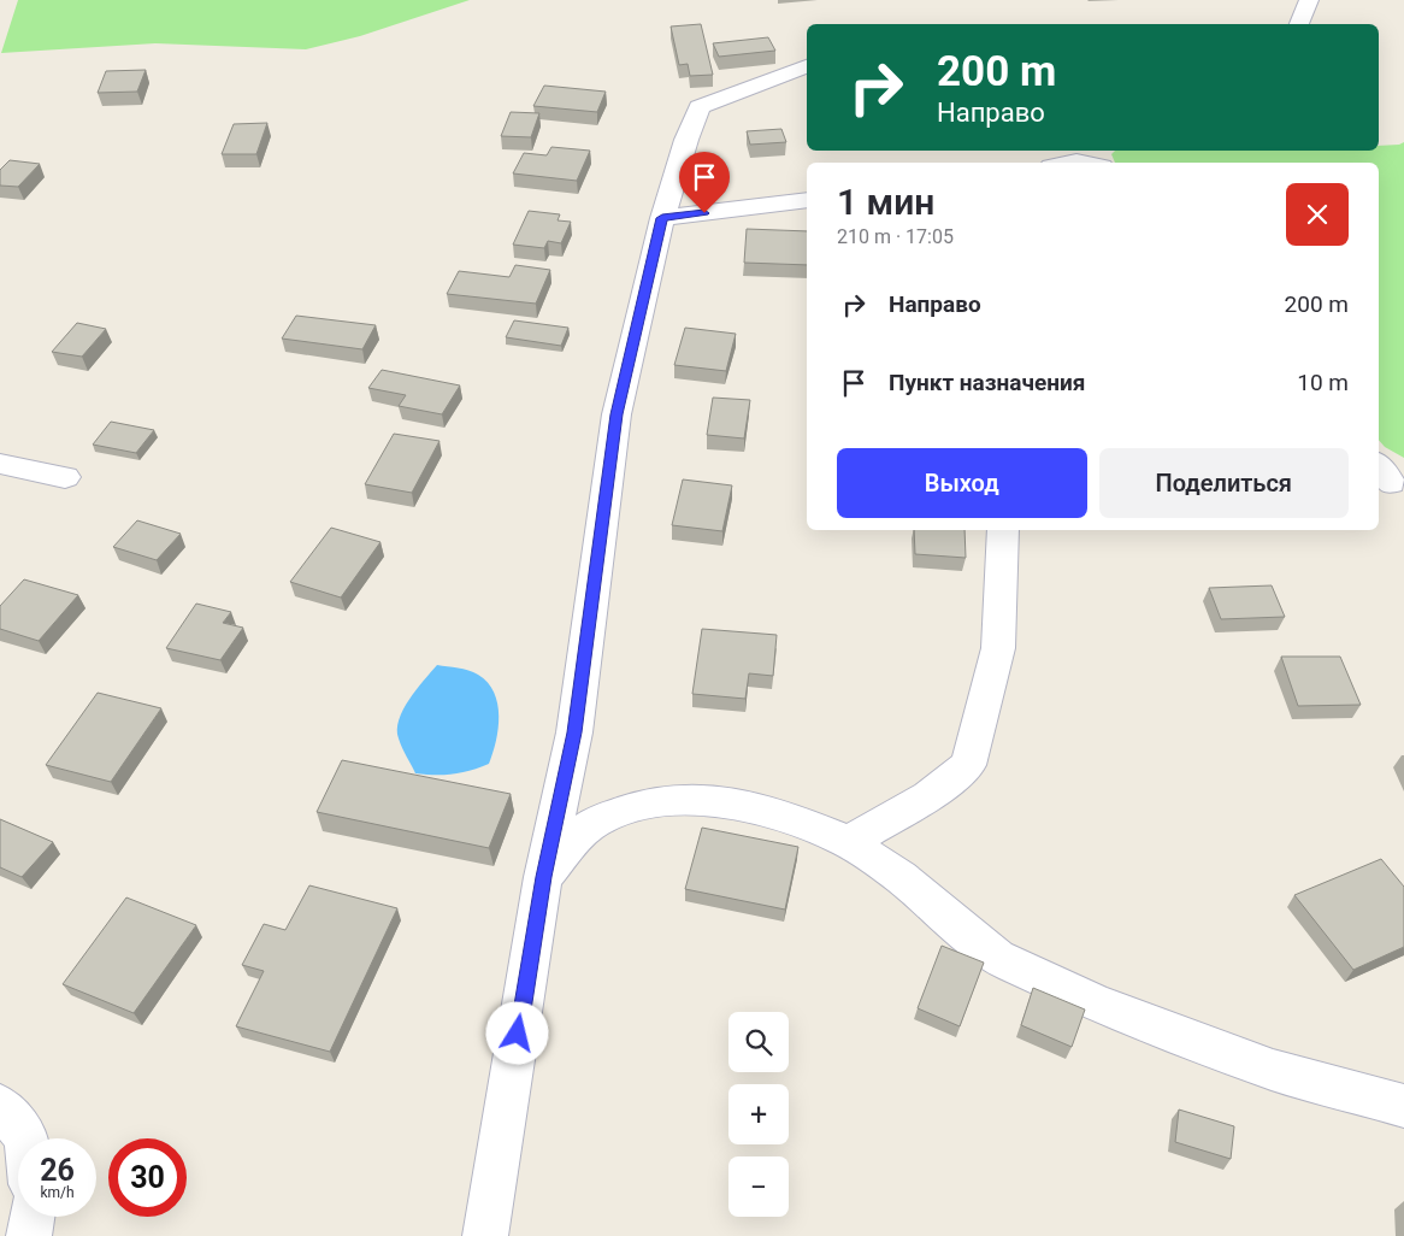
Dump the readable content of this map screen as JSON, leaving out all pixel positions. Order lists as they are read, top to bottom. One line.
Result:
{"page":{"turn":["200 m","Направо"],"heading":["1 мин","210 m · 17:05"],"list":[{"name":"Направо","value":"200 m"},{"name":"Пункт назначения","value":"10 m"}],"buttons":["Выход","Поделиться"],"map_buttons":["+","−"],"speed":"26 km/h","limit":"30"}}
